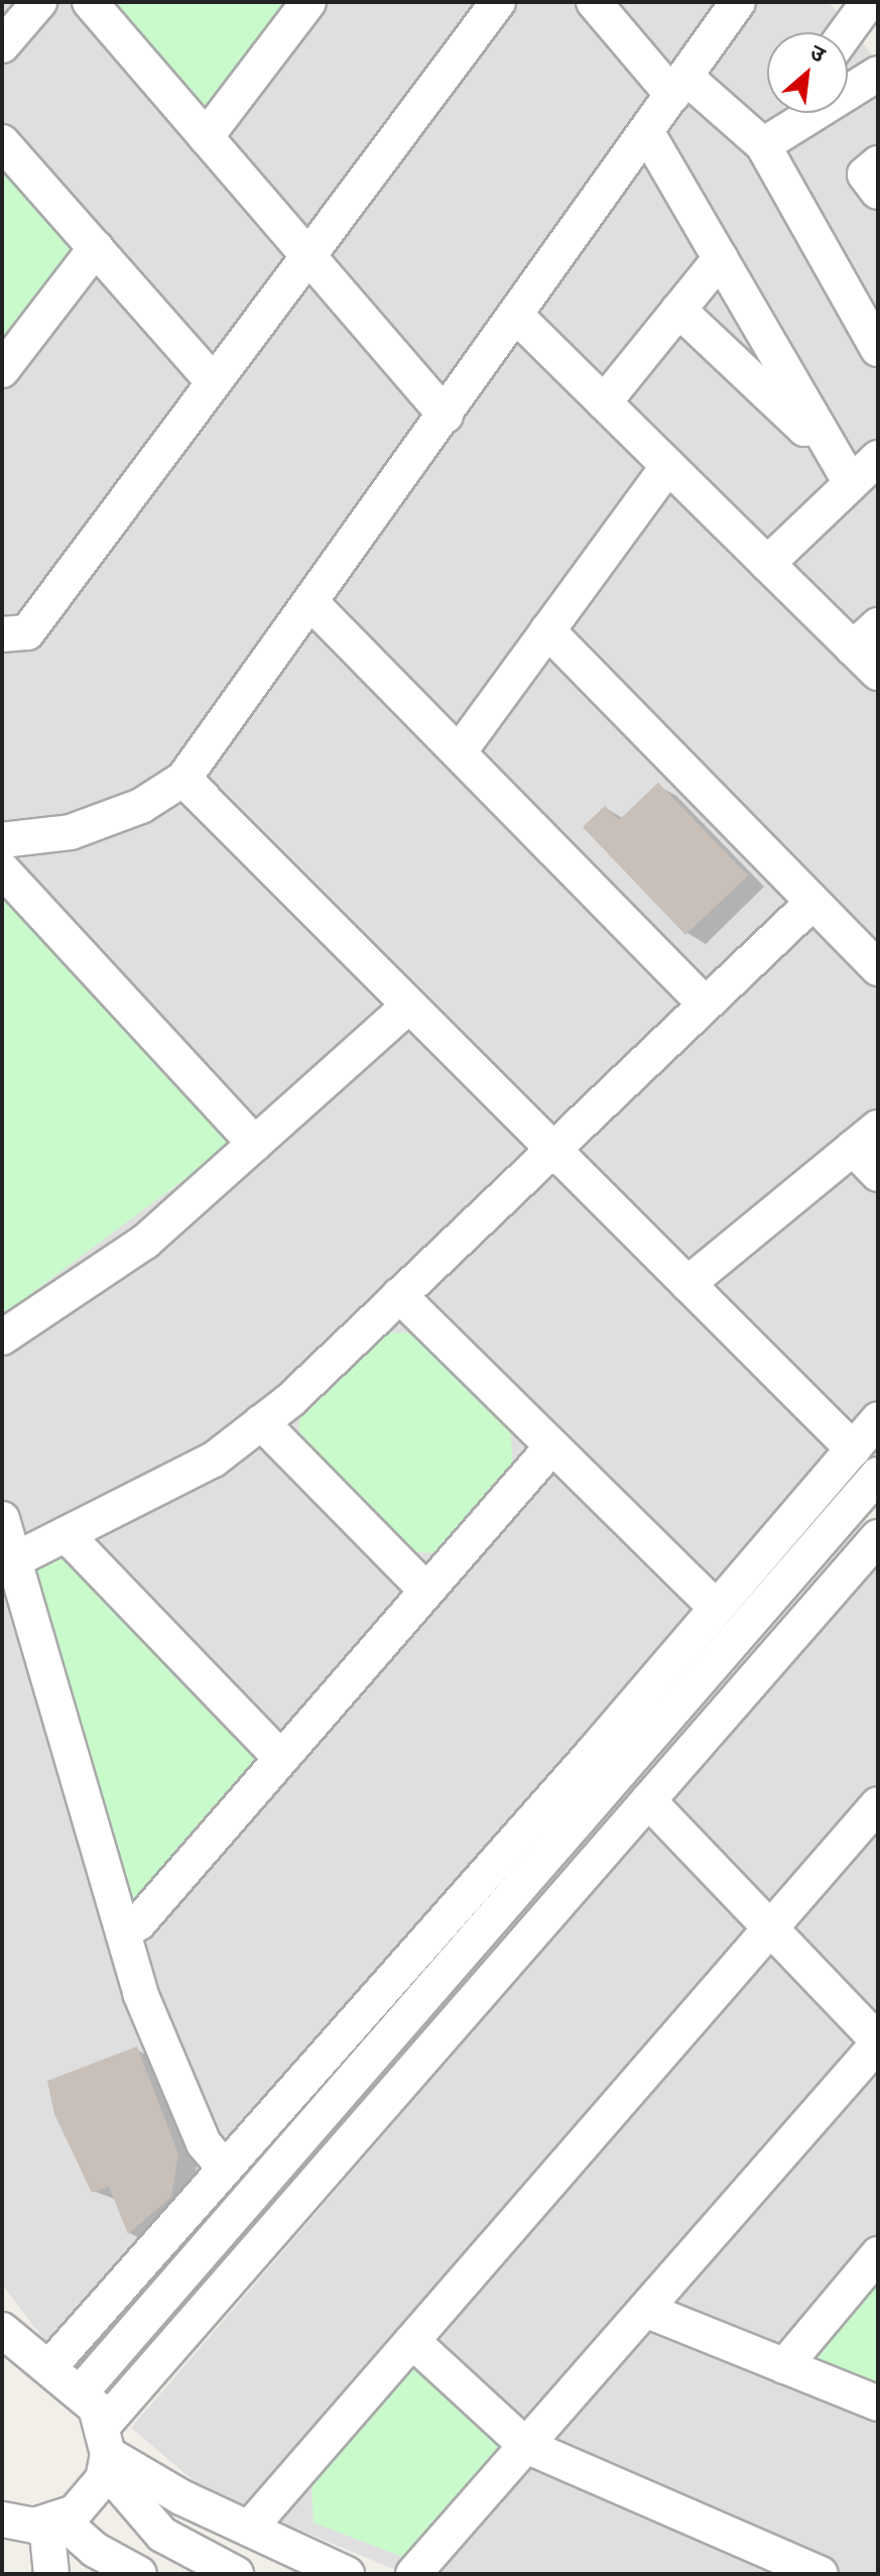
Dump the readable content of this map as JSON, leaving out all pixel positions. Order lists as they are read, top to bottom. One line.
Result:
{"north":"top right"}
